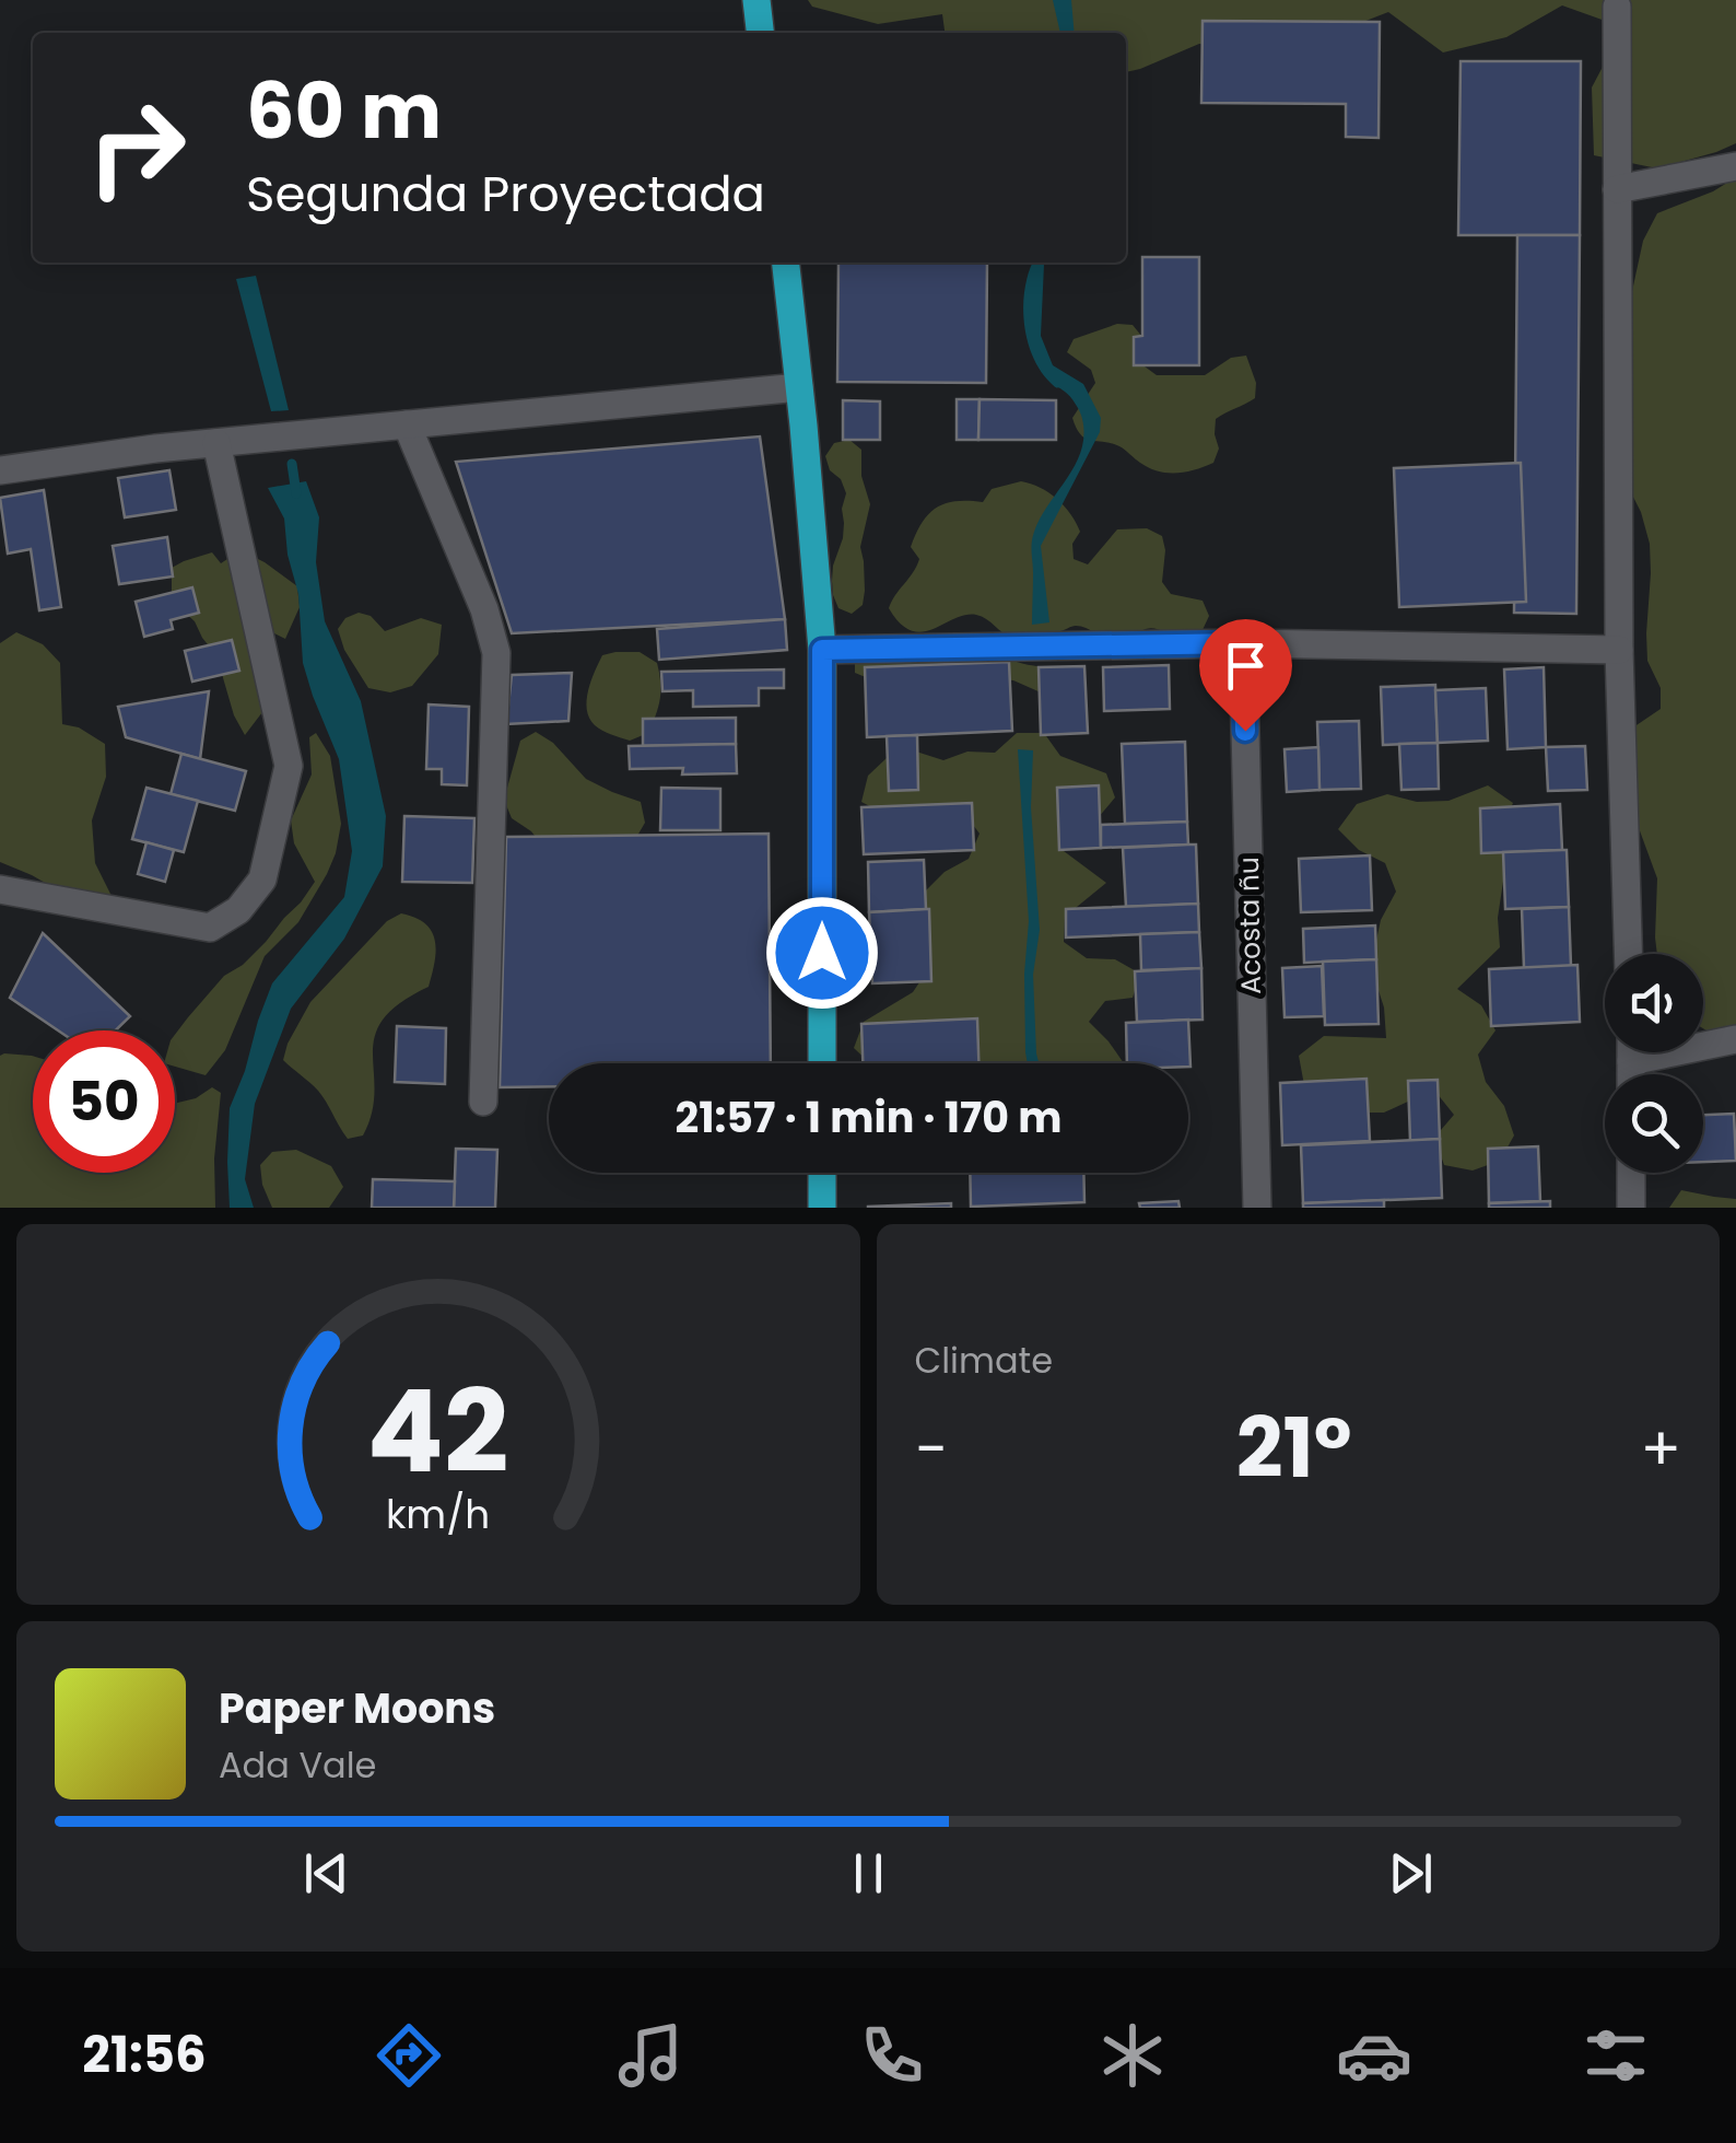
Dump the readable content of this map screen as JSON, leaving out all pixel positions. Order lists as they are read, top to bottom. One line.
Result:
{"streets":{"street":["Acosta ñu"]},"page":{"turn":["60 m","Segunda Proyectada"],"limit":"50","trip":"21:57 · 1 min · 170 m","tile":"Climate","heat":["−","21°","+"],"song":["Paper Moons","Ada Vale"],"tabs":"21:56","gauge":["42","km/h"]}}
